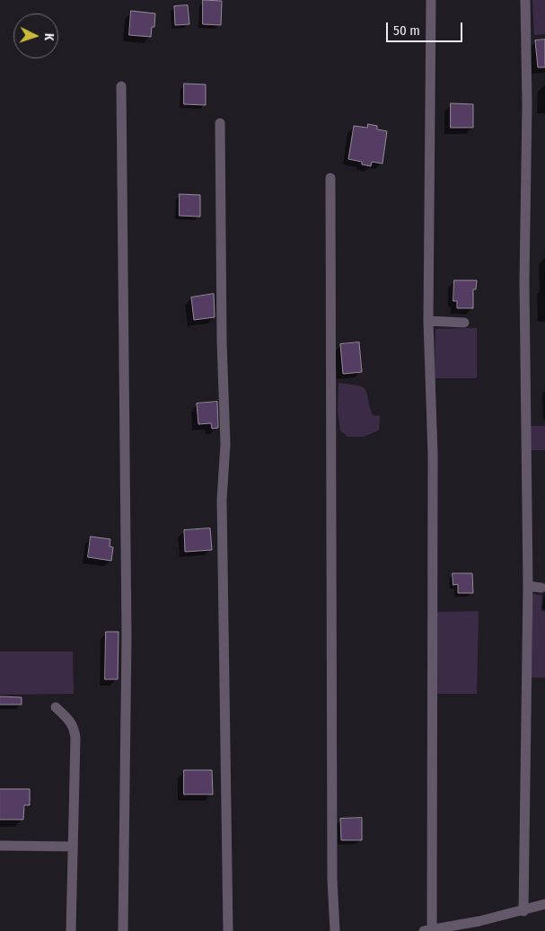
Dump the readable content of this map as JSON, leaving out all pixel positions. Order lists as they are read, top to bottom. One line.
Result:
{"scale_bar":"50 m","north":"right"}
